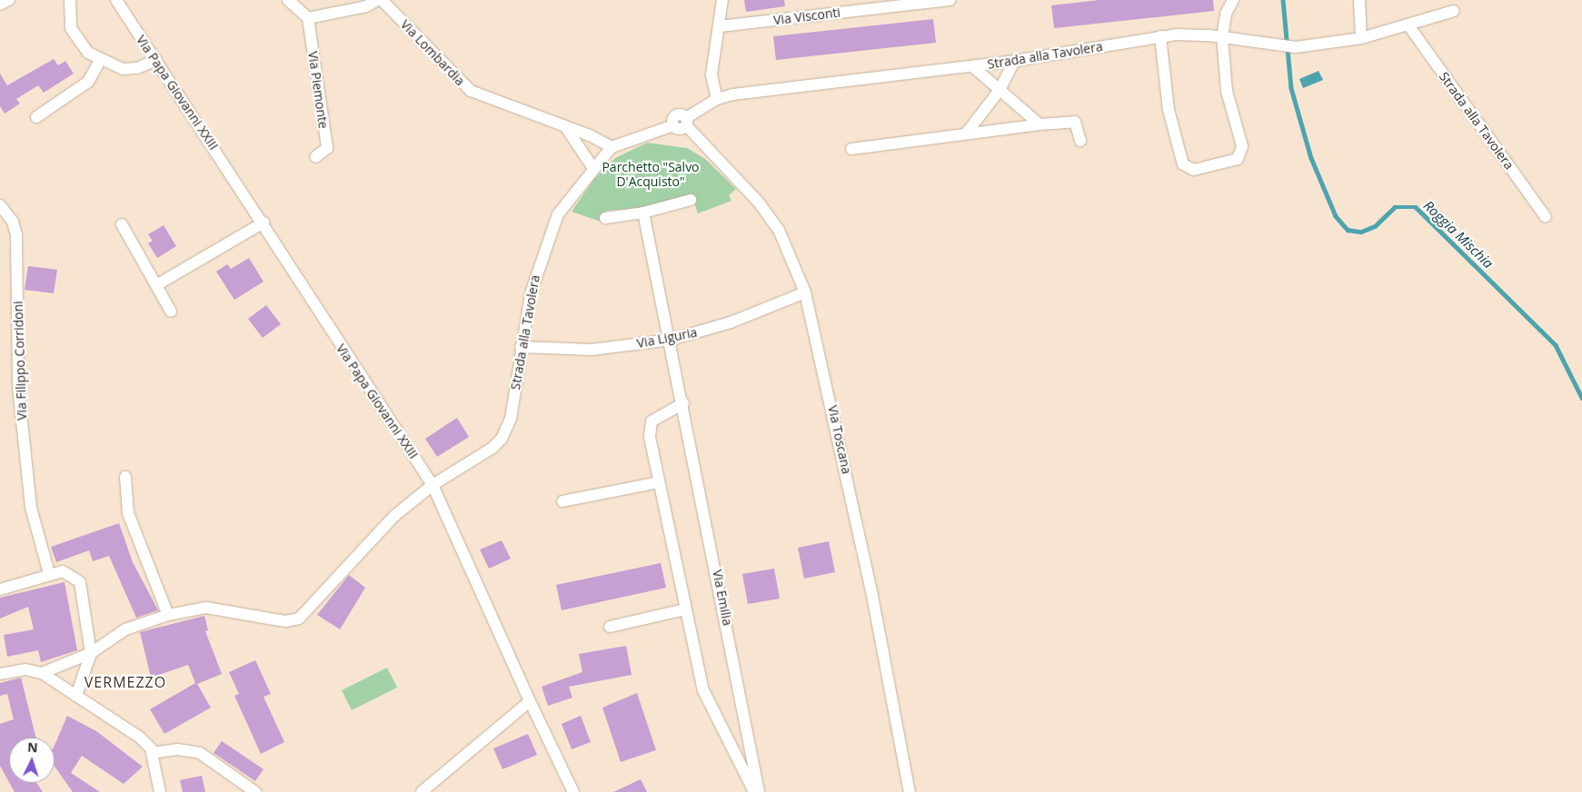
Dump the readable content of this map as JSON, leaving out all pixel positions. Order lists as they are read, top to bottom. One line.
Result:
{"streets":{"street":["Via Visconti","Via Lombardia","Strada alla Tavolera","Via Piemonte","Via Papa Giovanni XXIII","Via Liguria","Via Filippo Corridoni","Via Toscana","Via Emilia"]},"crossings":[["Via Lombardia","Strada alla Tavolera"],["Strada alla Tavolera","Via Papa Giovanni XXIII"],["Strada alla Tavolera","Via Liguria"],["Strada alla Tavolera","Via Toscana"],["Via Liguria","Via Toscana"],["Via Liguria","Via Emilia"]],"districts":["VERMEZZO"],"water":["Roggia Mischia"],"parks":["Parchetto \"Salvo D'Acquisto\""],"north":"top"}
